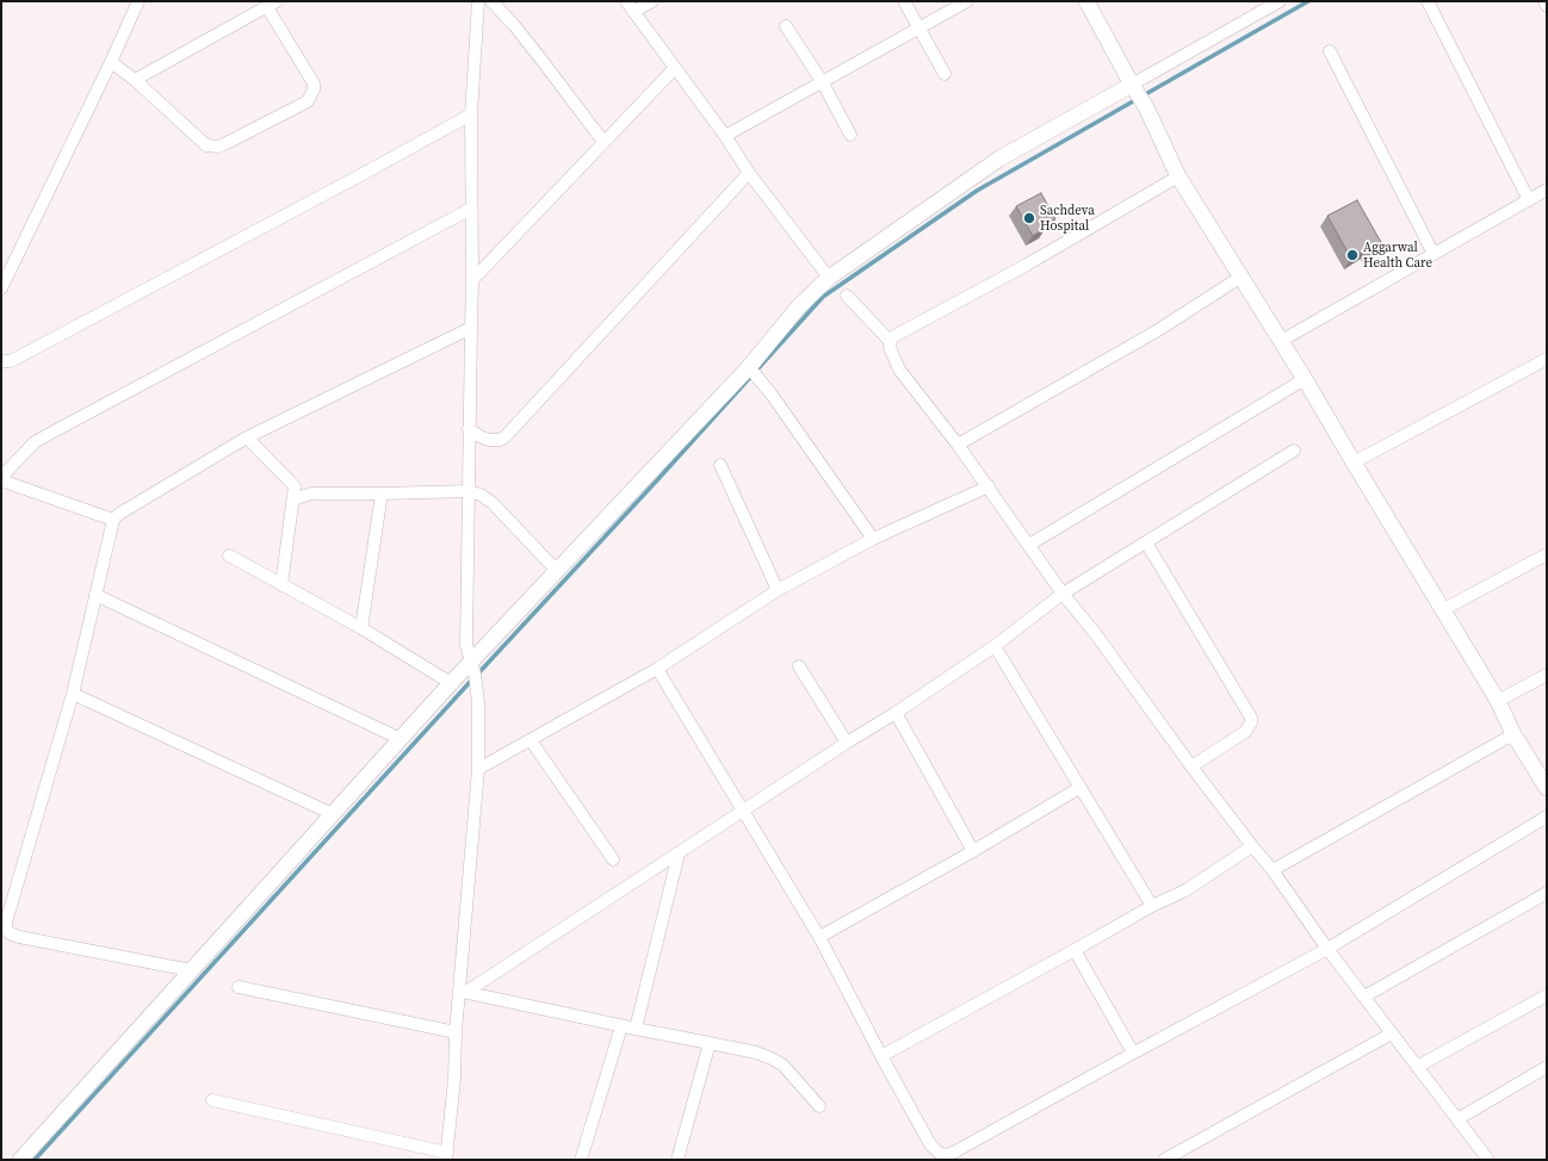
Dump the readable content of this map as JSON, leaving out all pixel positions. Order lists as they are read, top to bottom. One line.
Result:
{"places":["Sachdeva Hospital","Aggarwal Health Care"]}
